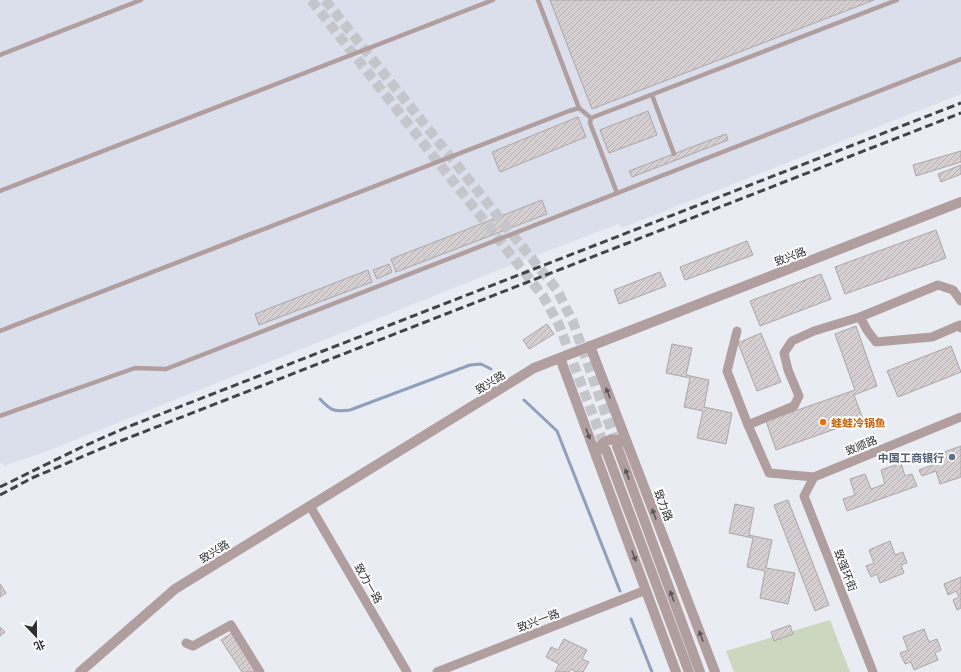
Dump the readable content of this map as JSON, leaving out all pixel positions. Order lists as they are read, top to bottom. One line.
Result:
{"streets":{"street":["致兴路","致顺路","致力路","致强环街","致力一路","致兴一路"]},"crossings":[["致兴路","致力路"],["致兴路","致力一路"],["致顺路","致强环街"]],"places":["蛙蛙冷锅鱼","中国工商银行"],"north":"bottom"}
